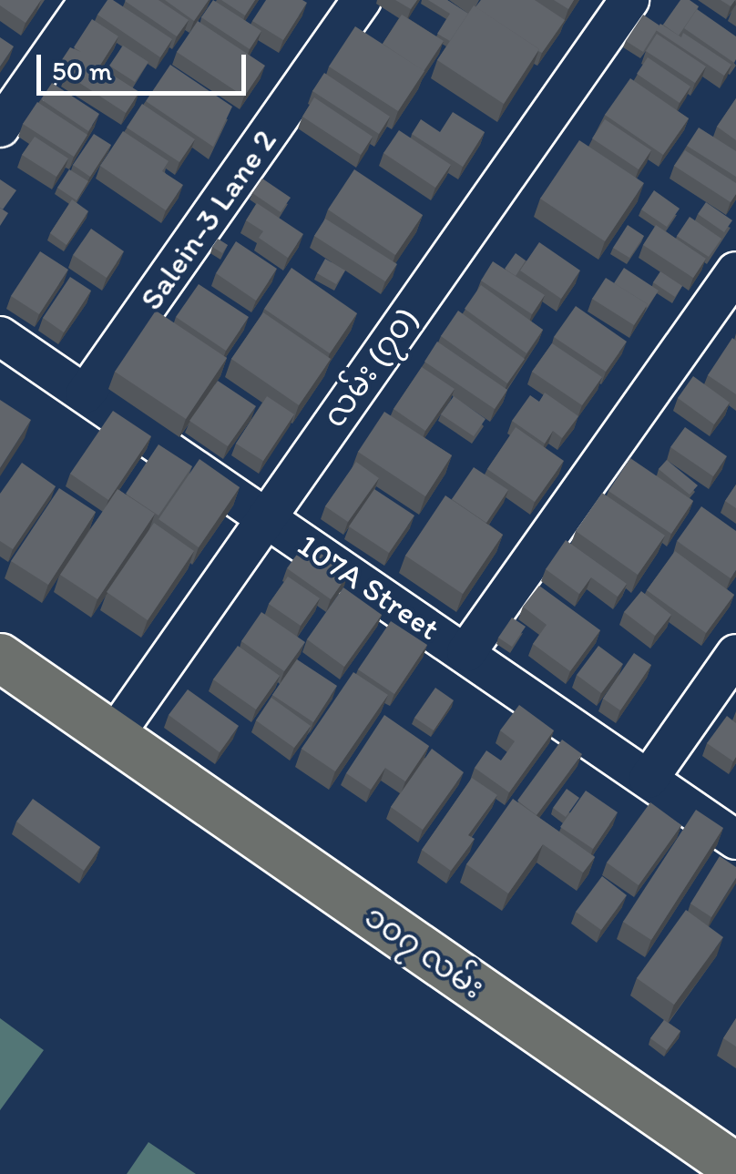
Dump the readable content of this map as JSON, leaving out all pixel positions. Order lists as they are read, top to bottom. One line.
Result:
{"streets":{"main road":["၁၀၇ လမ်း"],"street":["Salein-3 Lane 2","လမ်း (၇၀)","107A Street"]},"crossings":[["Salein-3 Lane 2","107A Street"],["လမ်း (၇၀)","107A Street"],["လမ်း (၇၀)","၁၀၇ လမ်း"]],"scale_bar":"50 m"}
